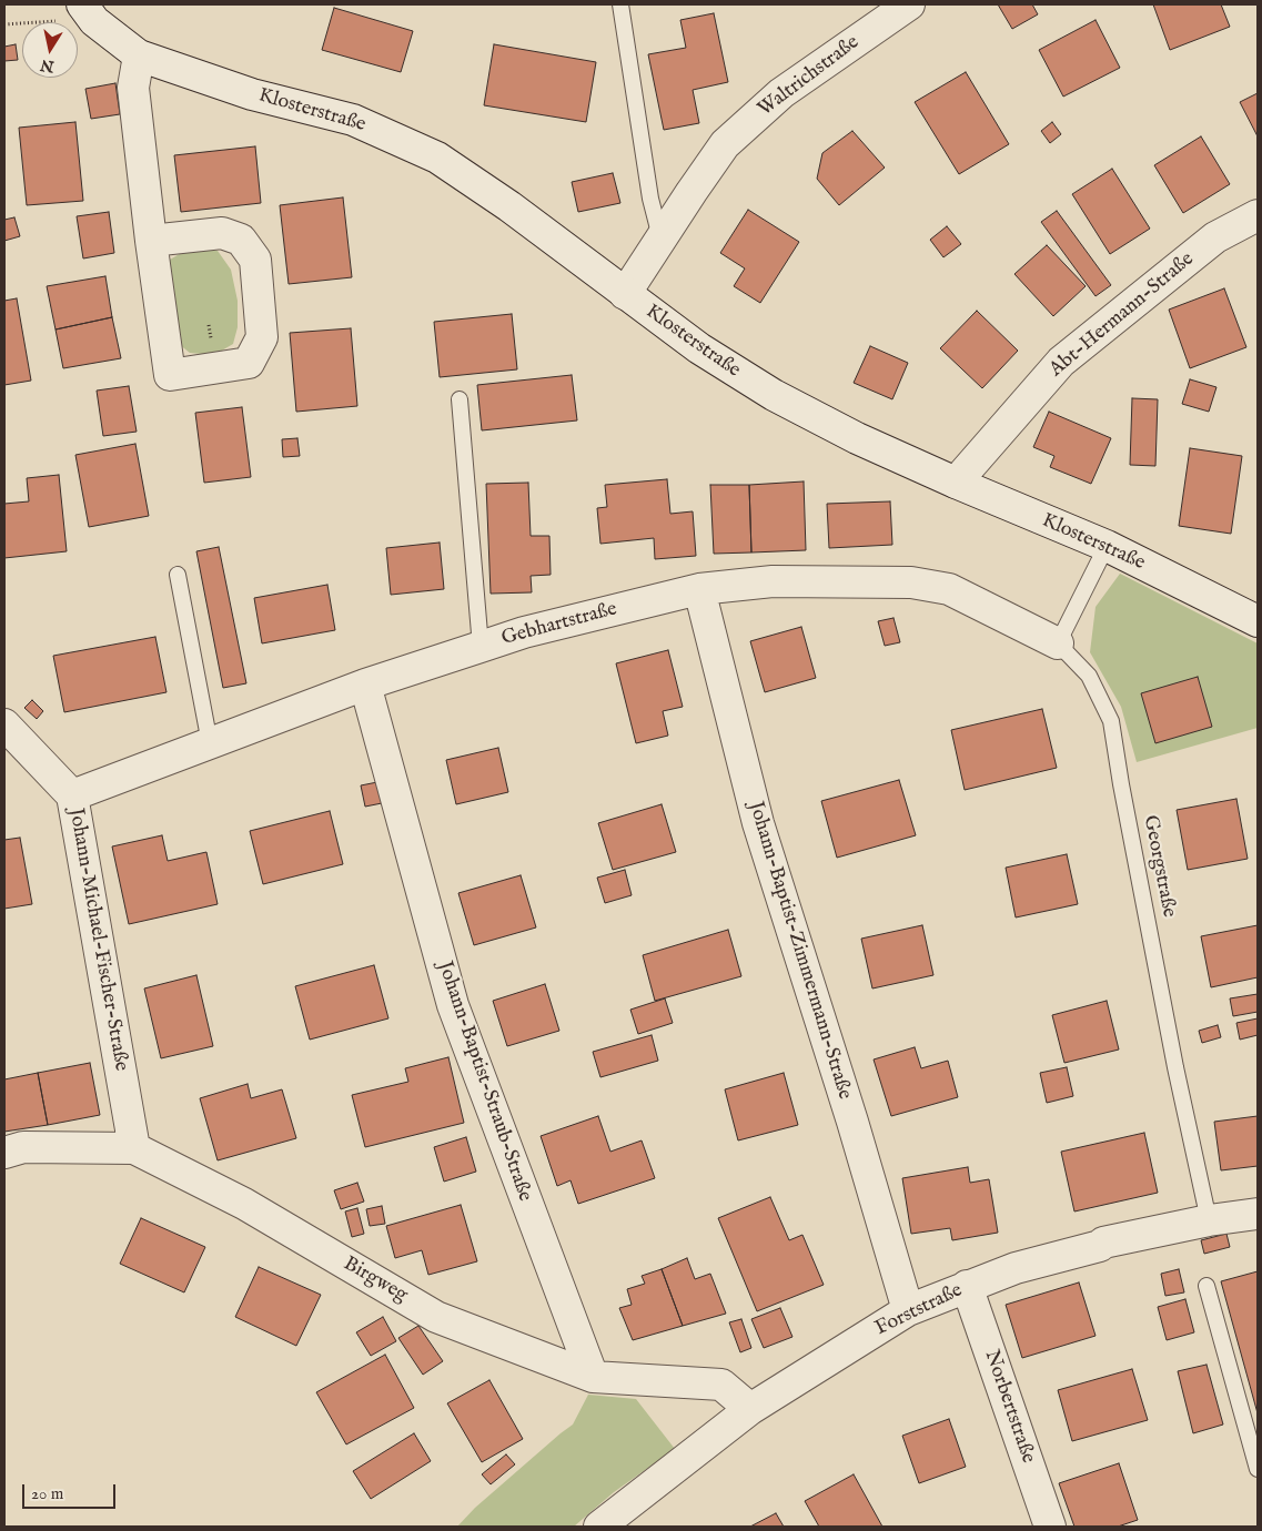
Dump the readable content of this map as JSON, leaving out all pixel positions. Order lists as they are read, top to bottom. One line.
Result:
{"streets":{"street":["Waltrichstraße","Klosterstraße","Abt-Hermann-Straße","Gebhartstraße","Johann-Michael-Fischer-Straße","Johann-Baptist-Zimmermann-Straße","Johann-Baptist-Straub-Straße","Birgweg","Forststraße","Norbertstraße"],"lane":["Georgstraße"]},"crossings":[["Waltrichstraße","Klosterstraße"],["Klosterstraße","Abt-Hermann-Straße"],["Gebhartstraße","Georgstraße"],["Gebhartstraße","Johann-Michael-Fischer-Straße"],["Gebhartstraße","Johann-Baptist-Zimmermann-Straße"],["Gebhartstraße","Johann-Baptist-Straub-Straße"],["Georgstraße","Forststraße"],["Johann-Michael-Fischer-Straße","Birgweg"],["Johann-Baptist-Zimmermann-Straße","Forststraße"],["Johann-Baptist-Straub-Straße","Birgweg"],["Birgweg","Forststraße"],["Forststraße","Norbertstraße"]],"scale_bar":"20 m","north":"bottom"}
